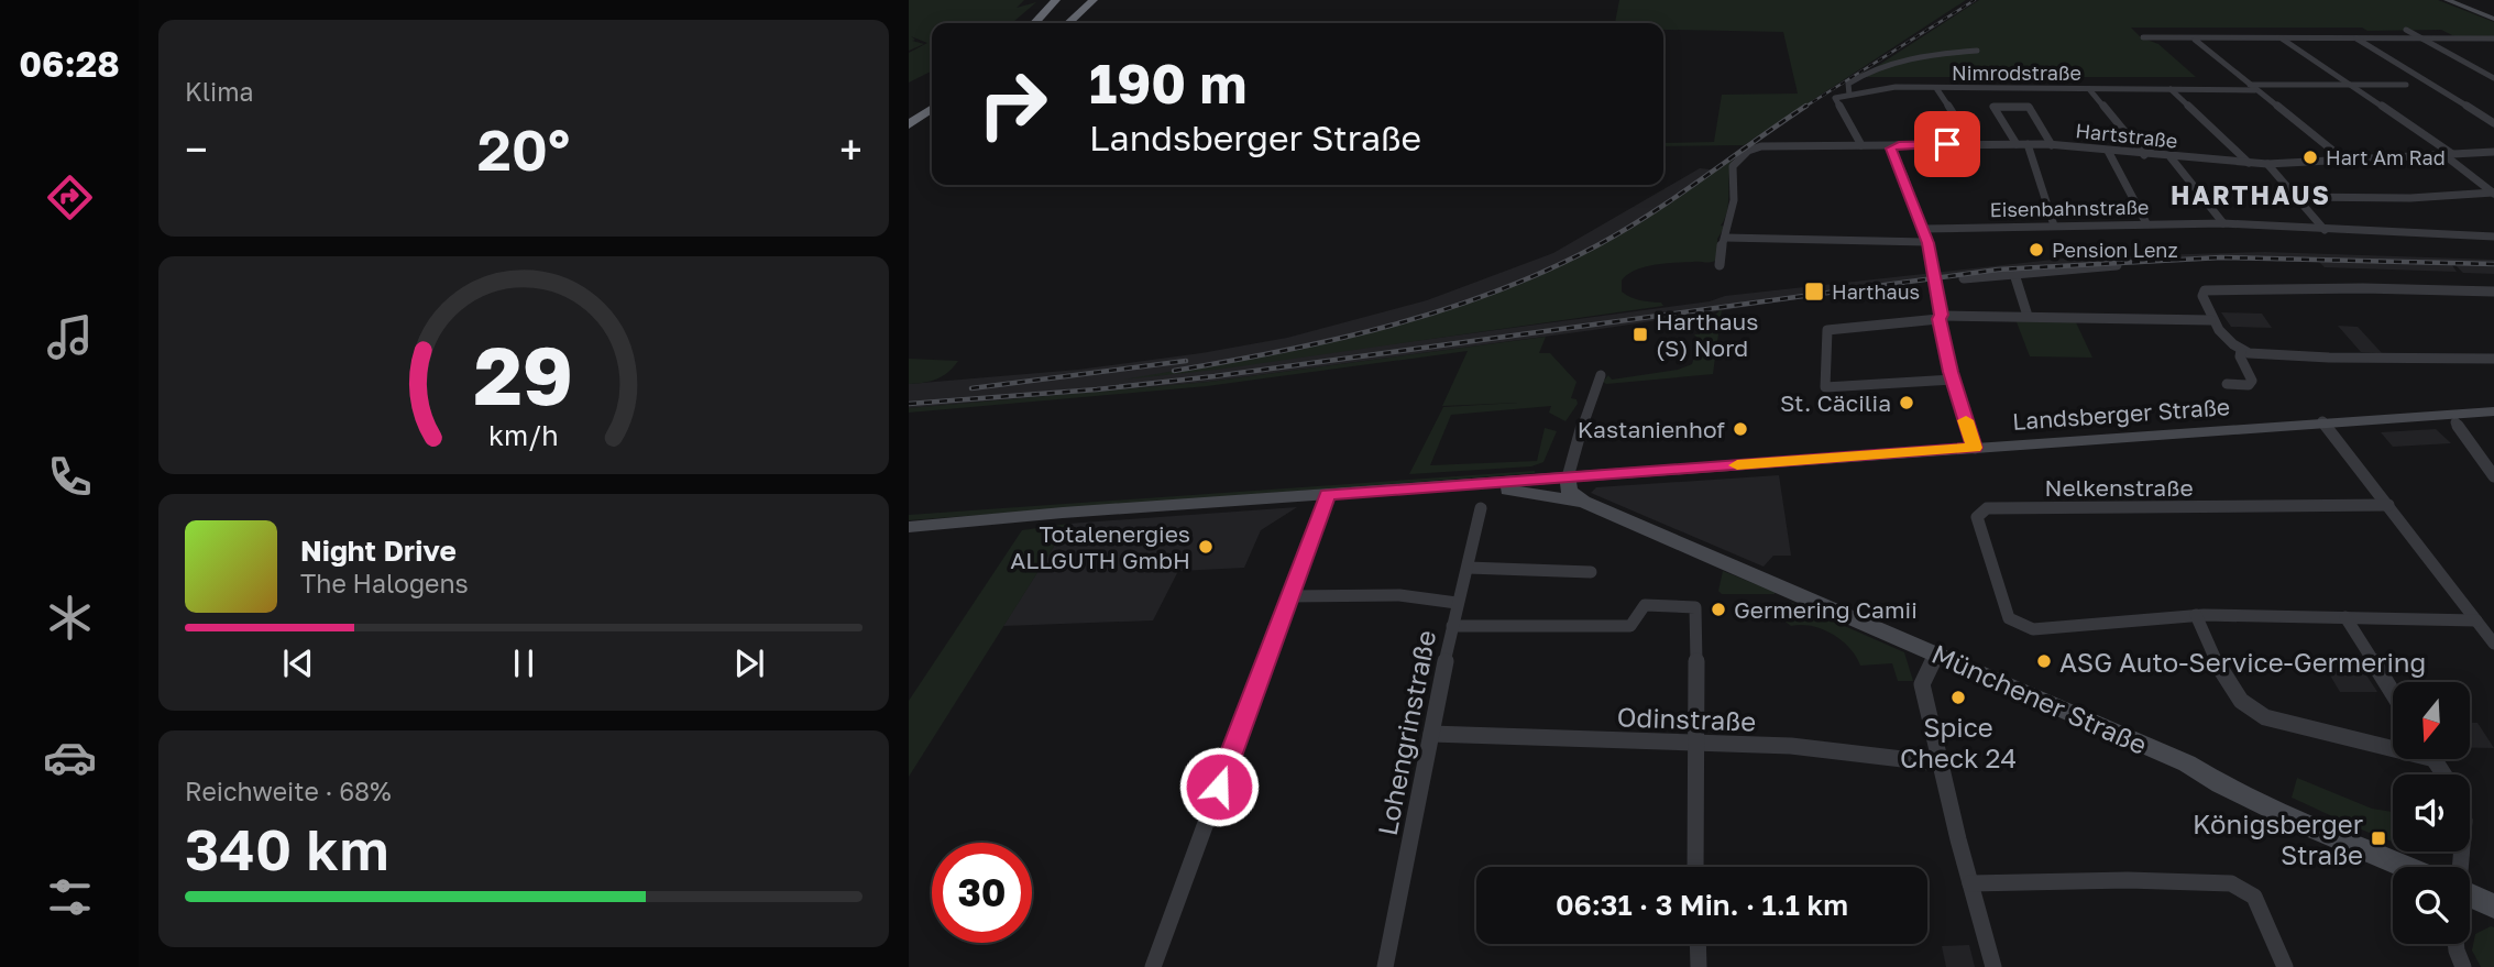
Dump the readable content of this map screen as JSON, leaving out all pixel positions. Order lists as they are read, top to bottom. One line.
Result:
{"streets":{"main road":["Landsberger Straße","Münchener Straße"],"street":["Nimrodstraße","Hartstraße","Eisenbahnstraße","Nelkenstraße","Odinstraße","Lohengrinstraße"]},"crossings":[["Landsberger Straße","Münchener Straße"],["Odinstraße","Lohengrinstraße"]],"districts":["HARTHAUS"],"places":{"other":["Hart Am Rad","Pension Lenz","St. Cäcilia","Kastanienhof","Totalenergies ALLGUTH GmbH","Germering Camii","ASG Auto-Service-Germering","Spice Check 24"],"transit":["Harthaus","Harthaus (S) Nord","Königsberger Straße"]},"north":"bottom","page":{"tabs":"06:28","tile":["Klima",["Reichweite · 68%","340 km"]],"turn":["190 m","Landsberger Straße"],"heat":["−","20°","+"],"song":["Night Drive","The Halogens"],"limit":"30","trip":"06:31 · 3 Min. · 1.1 km","gauge":["29","km/h"]}}
